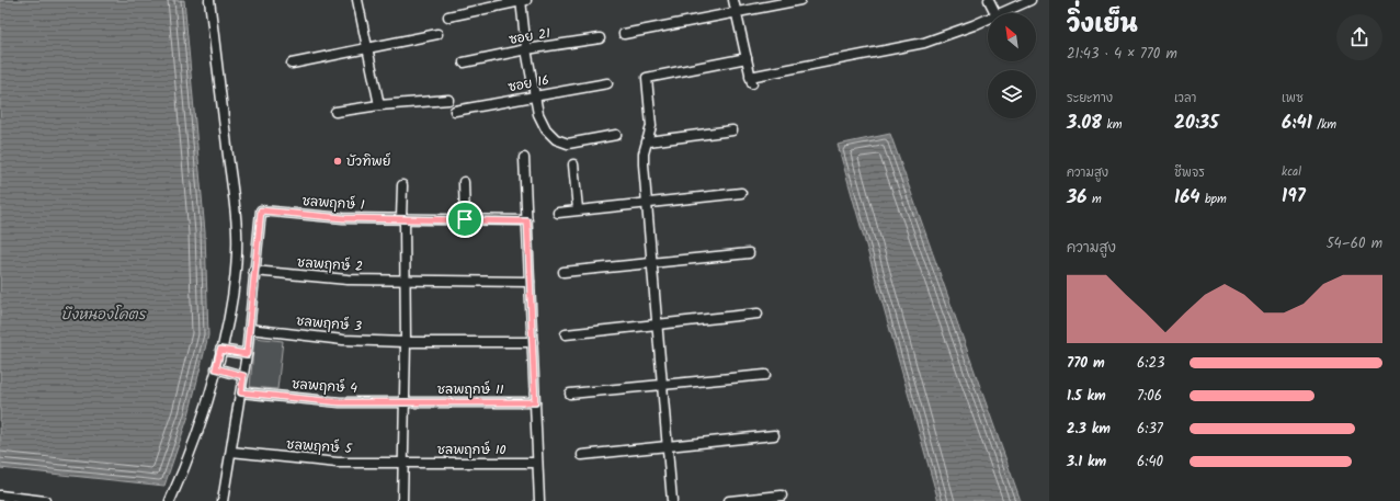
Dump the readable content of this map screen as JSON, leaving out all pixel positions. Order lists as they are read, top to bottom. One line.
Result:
{"streets":{"street":["ซอย 21","ซอย 16","ชลพฤกษ์ 1","ชลพฤกษ์ 2","ชลพฤกษ์ 3","ชลพฤกษ์ 4","ชลพฤกษ์ 11","ชลพฤกษ์ 5","ชลพฤกษ์ 10"]},"crossings":[["ชลพฤกษ์ 1","ชลพฤกษ์ 2"],["ชลพฤกษ์ 4","ชลพฤกษ์ 11"],["ชลพฤกษ์ 5","ชลพฤกษ์ 10"]],"water":["บึงหนองโคตร"],"places":["บัวทิพย์"],"north":"top left","page":{"heading":["วิ่งเย็น","21:43 · 4 × 770 m"],"stats":[["ระยะทาง","3.08 km"],["เวลา","20:35"],["เพซ","6:41 /km"],["ความสูง","36 m"],["ชีพจร","164 bpm"],["kcal","197"]],"chart":["ความสูง","54–60 m"],"list":[{"name":"770 m","note":"6:23"},{"name":"1.5 km","note":"7:06"},{"name":"2.3 km","note":"6:37"},{"name":"3.1 km","note":"6:40"}]}}
